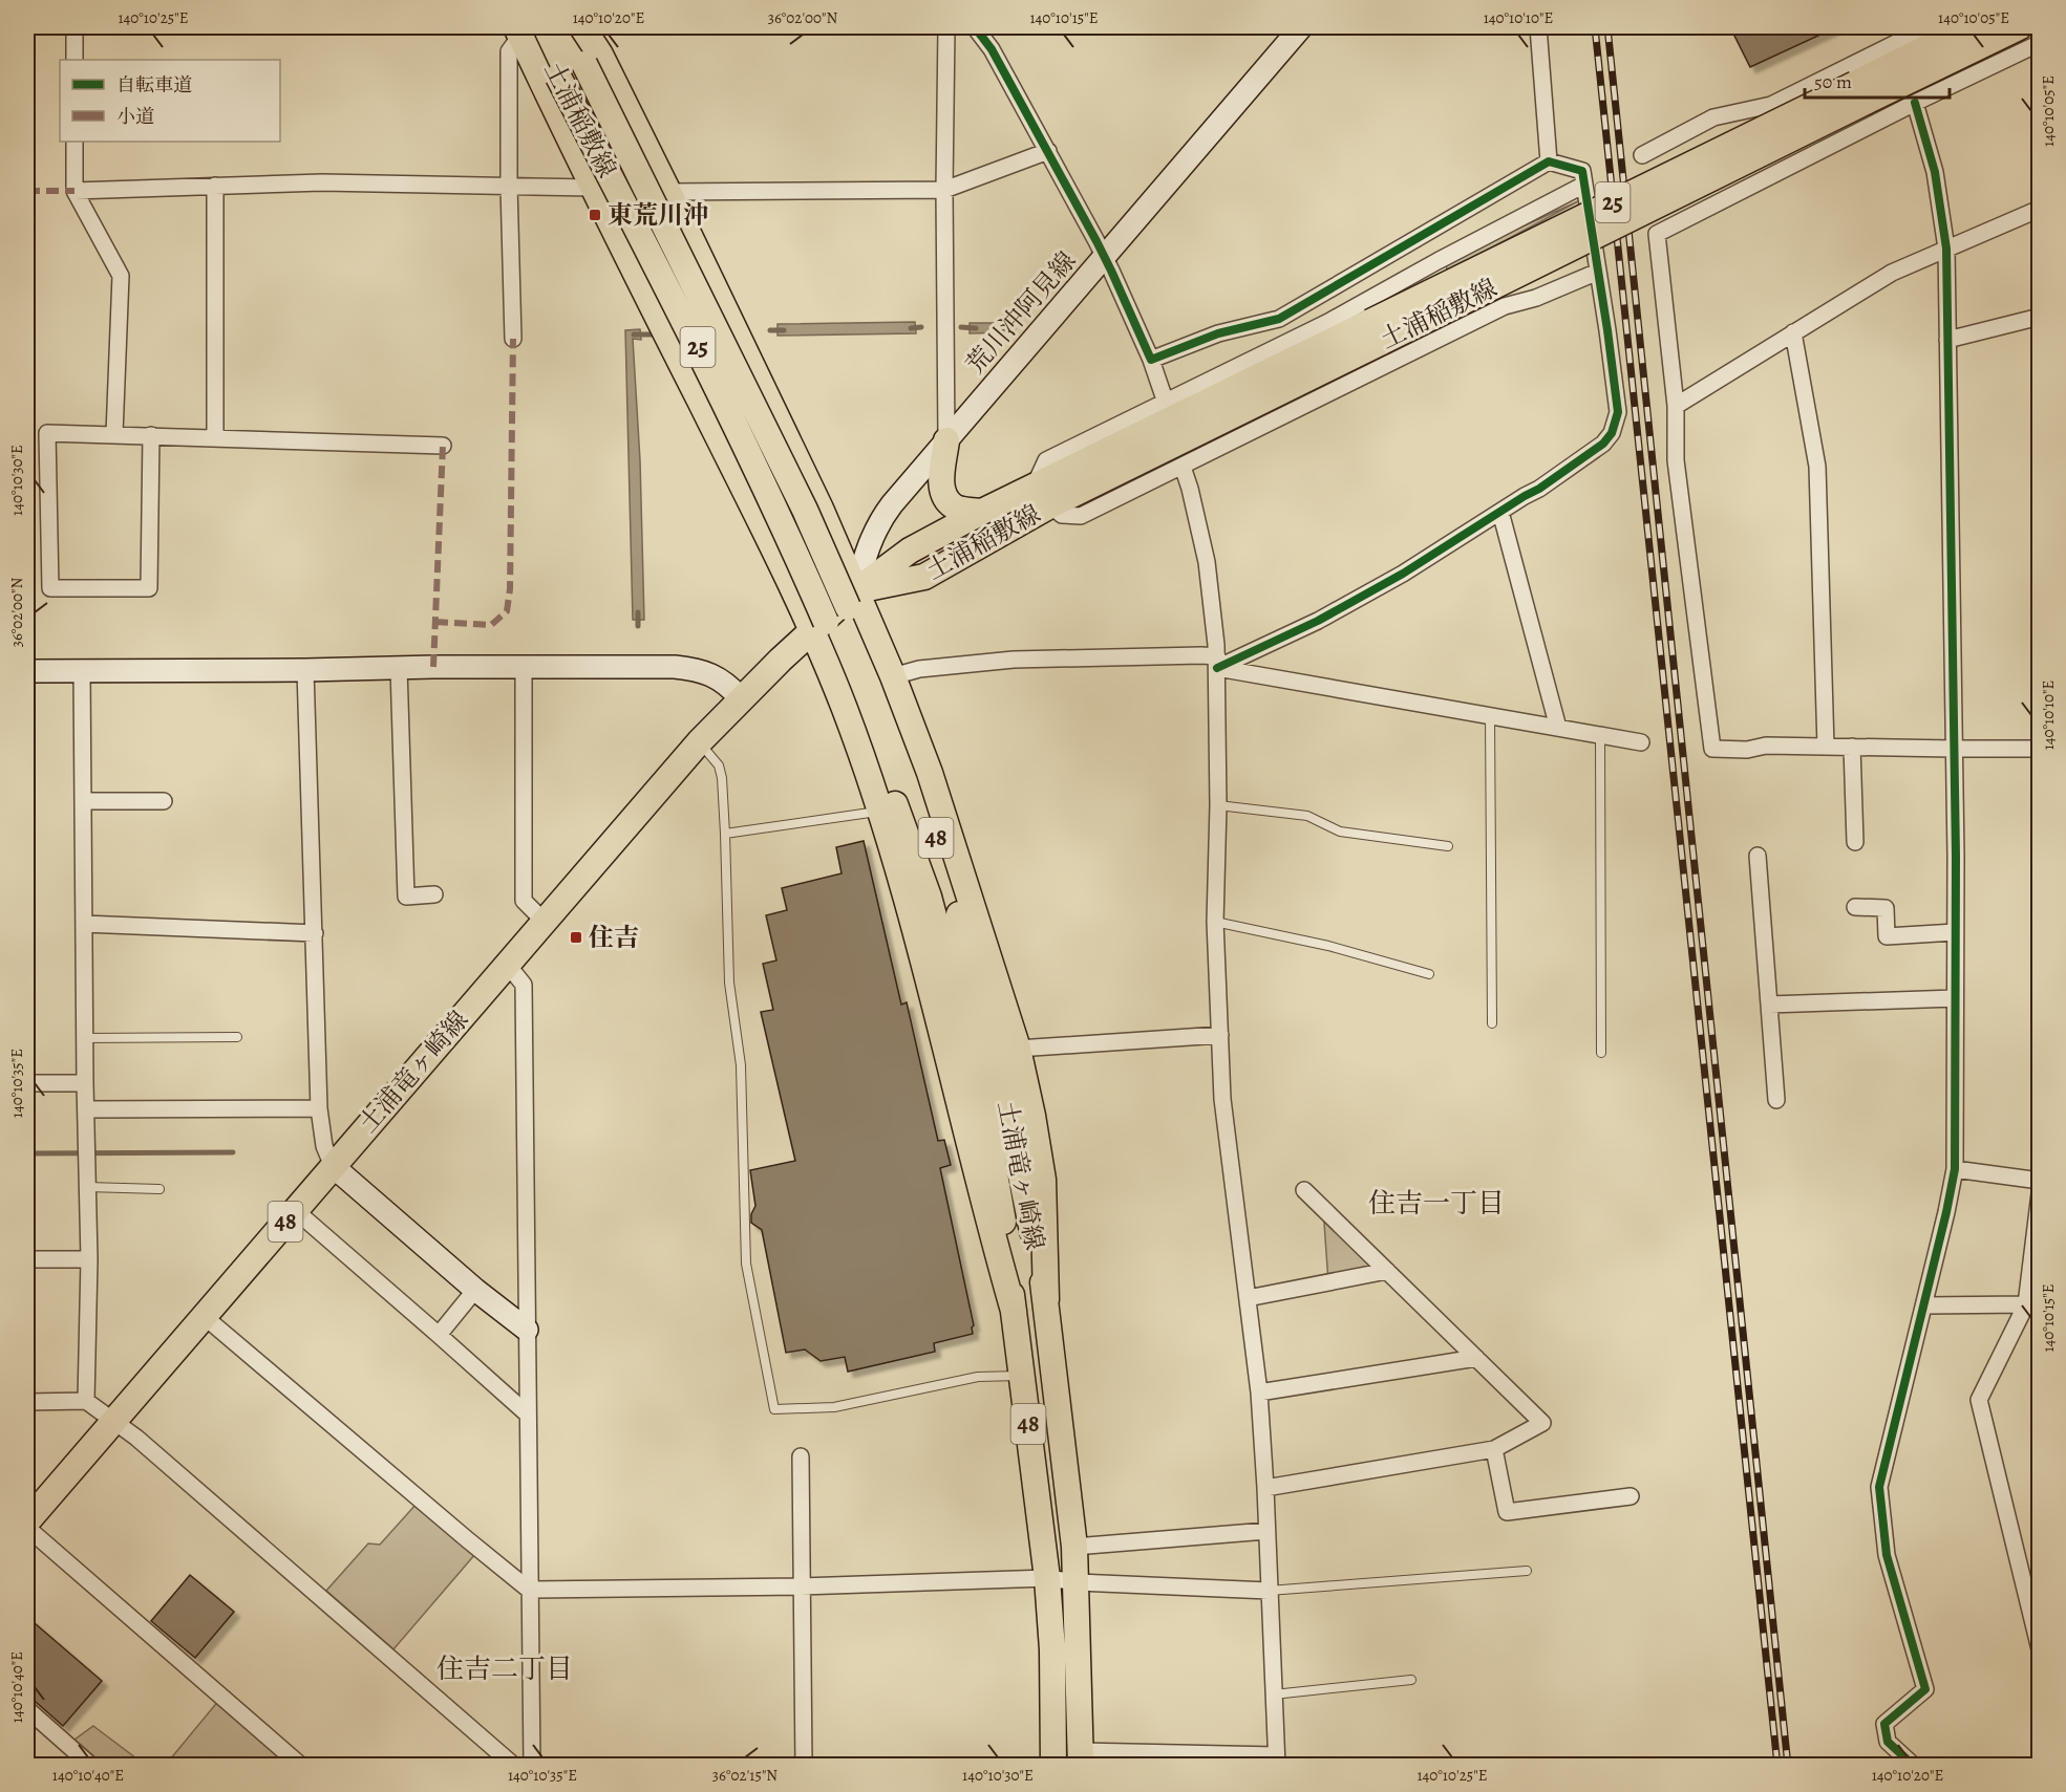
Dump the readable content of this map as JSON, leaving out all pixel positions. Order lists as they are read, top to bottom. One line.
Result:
{"streets":{"main road":["土浦稲敷線","25","48","土浦竜ヶ崎線"],"street":["荒川沖阿見線"]},"crossings":[["土浦稲敷線","荒川沖阿見線"],["土浦稲敷線","土浦竜ヶ崎線"],["荒川沖阿見線","土浦竜ヶ崎線"]],"districts":["住吉一丁目","住吉二丁目"],"places":{"transit":["東荒川沖","住吉"]},"legend":["自転車道","小道"],"scale_bar":"50 m","coordinates":["140°10'25\"E","140°10'20\"E","36°02'00\"N","140°10'15\"E","140°10'10\"E","140°10'05\"E","140°10'30\"E","140°10'35\"E","140°10'40\"E","36°02'15\"N"]}
